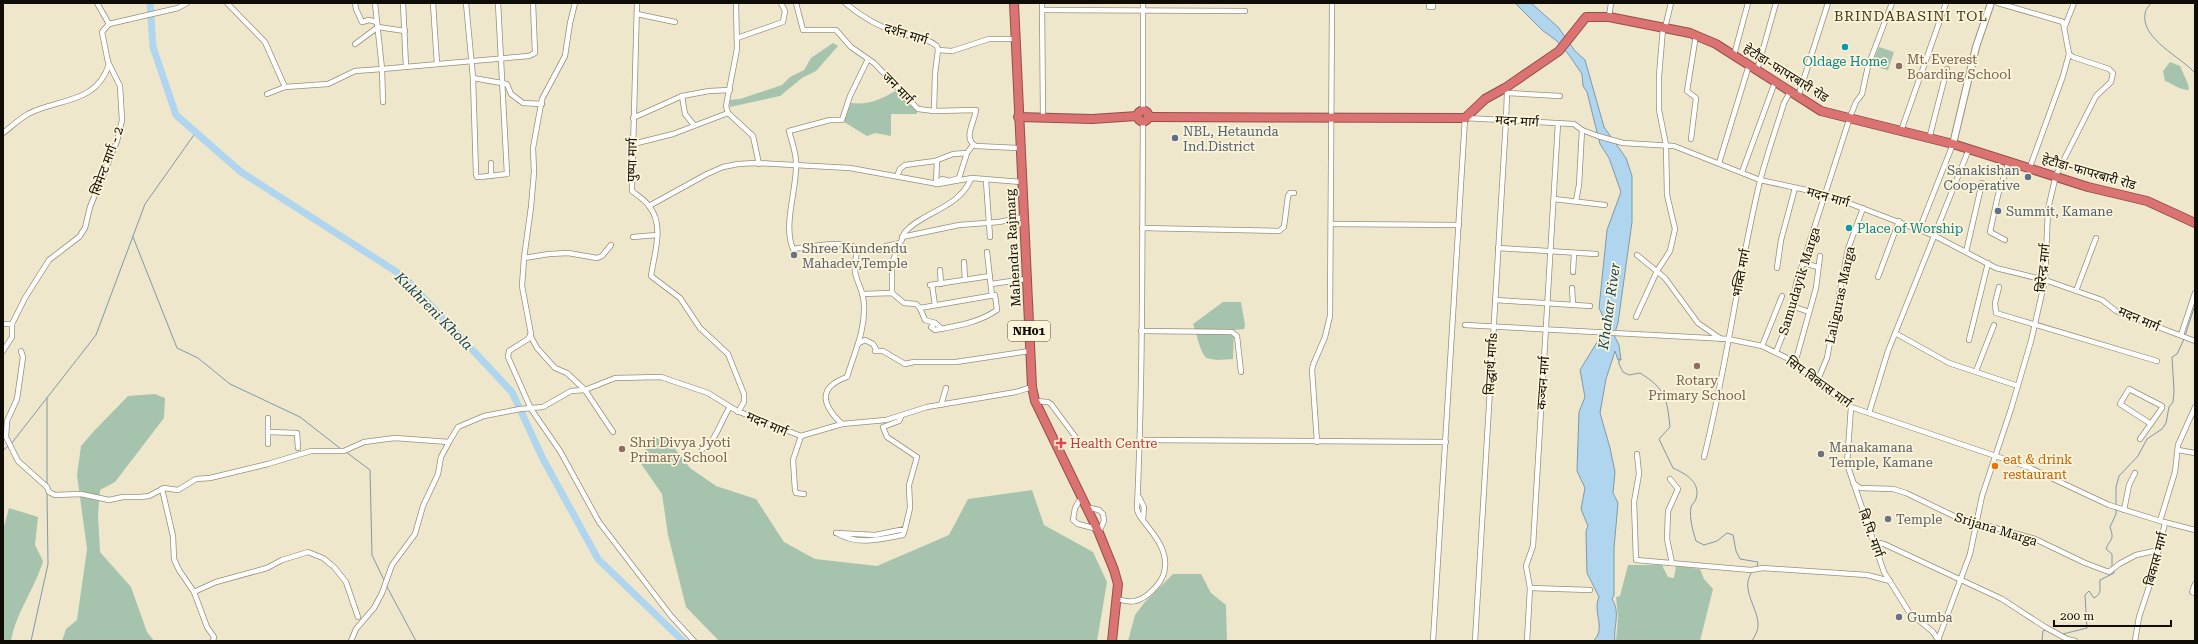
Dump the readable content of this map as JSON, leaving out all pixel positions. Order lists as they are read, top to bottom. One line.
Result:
{"streets":{"highway":["हेटौडा-फापरबारी रोड","Mahendra Rajmarg","NH01"],"street":["दर्शन मार्ग","जन मार्ग","मदन मार्ग","पुष्पा मार्ग","सिमेन्ट मार्ग - 2","बिरेन्द्र मार्ग","भक्ति मार्ग","Samudayik Marga","Laliguras Marga","सिद्धार्थ मार्गs","सिप विकास मार्ग","कञ्चन मार्ग","Srijana Marga","बि.पि. मार्ग","बिकास मार्ग"]},"crossings":[["दर्शन मार्ग","Mahendra Rajmarg"],["हेटौडा-फापरबारी रोड","मदन मार्ग"],["हेटौडा-फापरबारी रोड","बिरेन्द्र मार्ग"],["हेटौडा-फापरबारी रोड","भक्ति मार्ग"],["हेटौडा-फापरबारी रोड","Samudayik Marga"],["हेटौडा-फापरबारी रोड","सिद्धार्थ मार्गs"],["मदन मार्ग","पुष्पा मार्ग"],["मदन मार्ग","Mahendra Rajmarg"],["मदन मार्ग","बिरेन्द्र मार्ग"],["मदन मार्ग","भक्ति मार्ग"],["मदन मार्ग","Samudayik Marga"],["मदन मार्ग","Laliguras Marga"],["मदन मार्ग","सिद्धार्थ मार्गs"],["मदन मार्ग","कञ्चन मार्ग"],["बिरेन्द्र मार्ग","सिप विकास मार्ग"],["बिरेन्द्र मार्ग","Srijana Marga"],["बिरेन्द्र मार्ग","बि.पि. मार्ग"],["भक्ति मार्ग","सिप विकास मार्ग"],["Samudayik Marga","सिप विकास मार्ग"],["Laliguras Marga","सिप विकास मार्ग"],["सिद्धार्थ मार्गs","सिप विकास मार्ग"],["सिप विकास मार्ग","कञ्चन मार्ग"],["सिप विकास मार्ग","बि.पि. मार्ग"],["सिप विकास मार्ग","बिकास मार्ग"],["Srijana Marga","बि.पि. मार्ग"],["Srijana Marga","बिकास मार्ग"]],"districts":["BRINDABASINI TOL"],"water":["Khahar River","Kukhreni Khola"],"places":{"other":["Oldage Home","Mt. Everest Boarding School","NBL, Hetaunda Ind.District","Sanakishan Cooperative","Summit, Kamane","Place of Worship","Shree Kundendu Mahadev,Temple","Rotary Primary School","Shri Divya Jyoti Primary School","Manakamana Temple, Kamane","eat & drink restaurant","Temple","Gumba"],"health":["Health Centre"]},"scale_bar":"200 m"}
